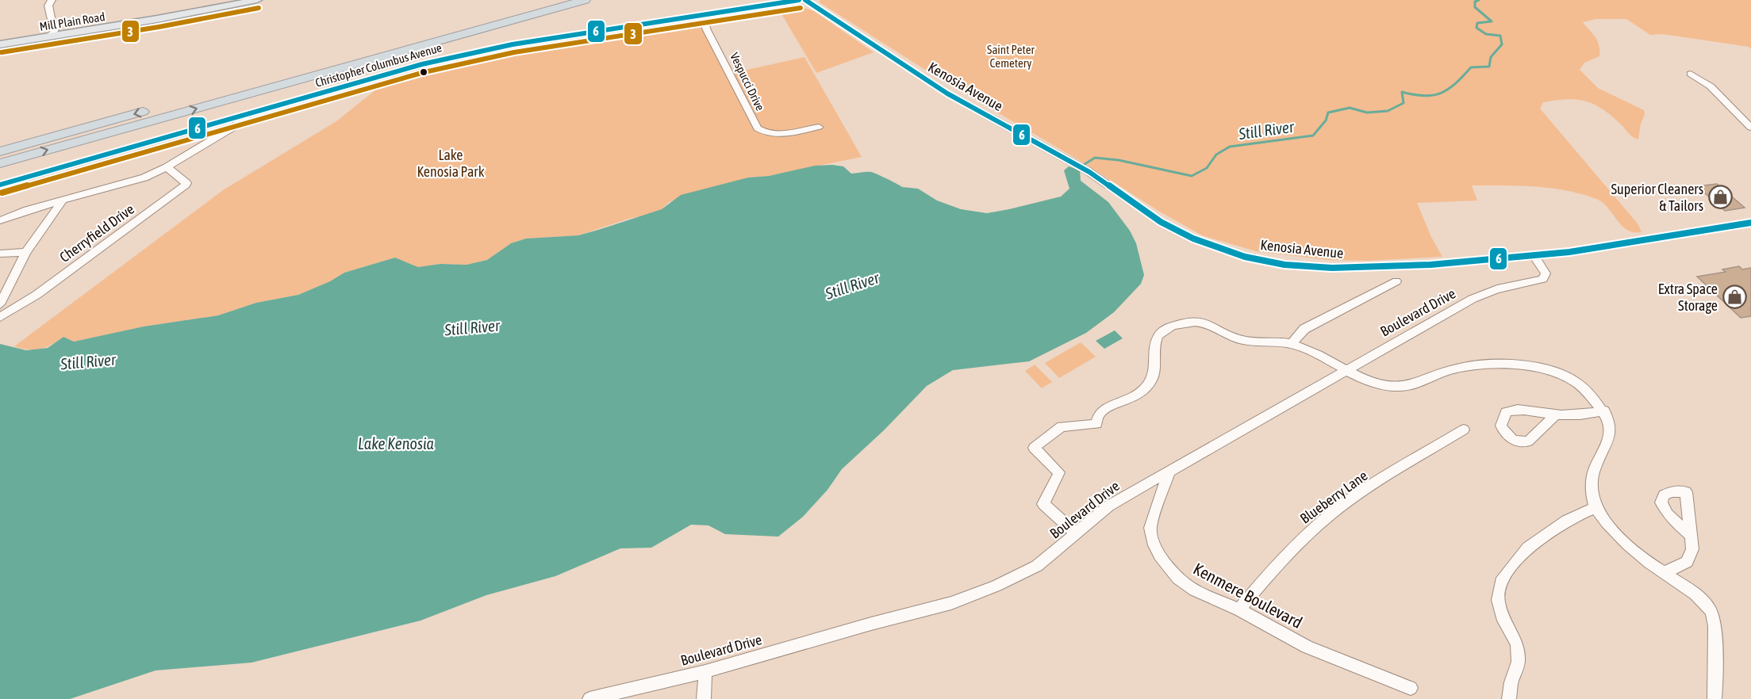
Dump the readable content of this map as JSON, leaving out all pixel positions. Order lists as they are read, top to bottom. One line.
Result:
{"streets":{"main road":["Mill Plain Road"],"street":["Christopher Columbus Avenue","Vespucci Drive","Kenosia Avenue","Cherryfield Drive","Boulevard Drive","Blueberry Lane","Kenmere Boulevard"]},"crossings":[["Christopher Columbus Avenue","Vespucci Drive"],["Kenosia Avenue","Boulevard Drive"],["Boulevard Drive","Kenmere Boulevard"],["Blueberry Lane","Kenmere Boulevard"]],"water":["Still River","Lake Kenosia"],"parks":["Saint Peter Cemetery","Lake Kenosia Park"],"places":{"shop":["Superior Cleaners & Tailors","Extra Space Storage"]},"lines":["transit line 6","transit line 3"]}
